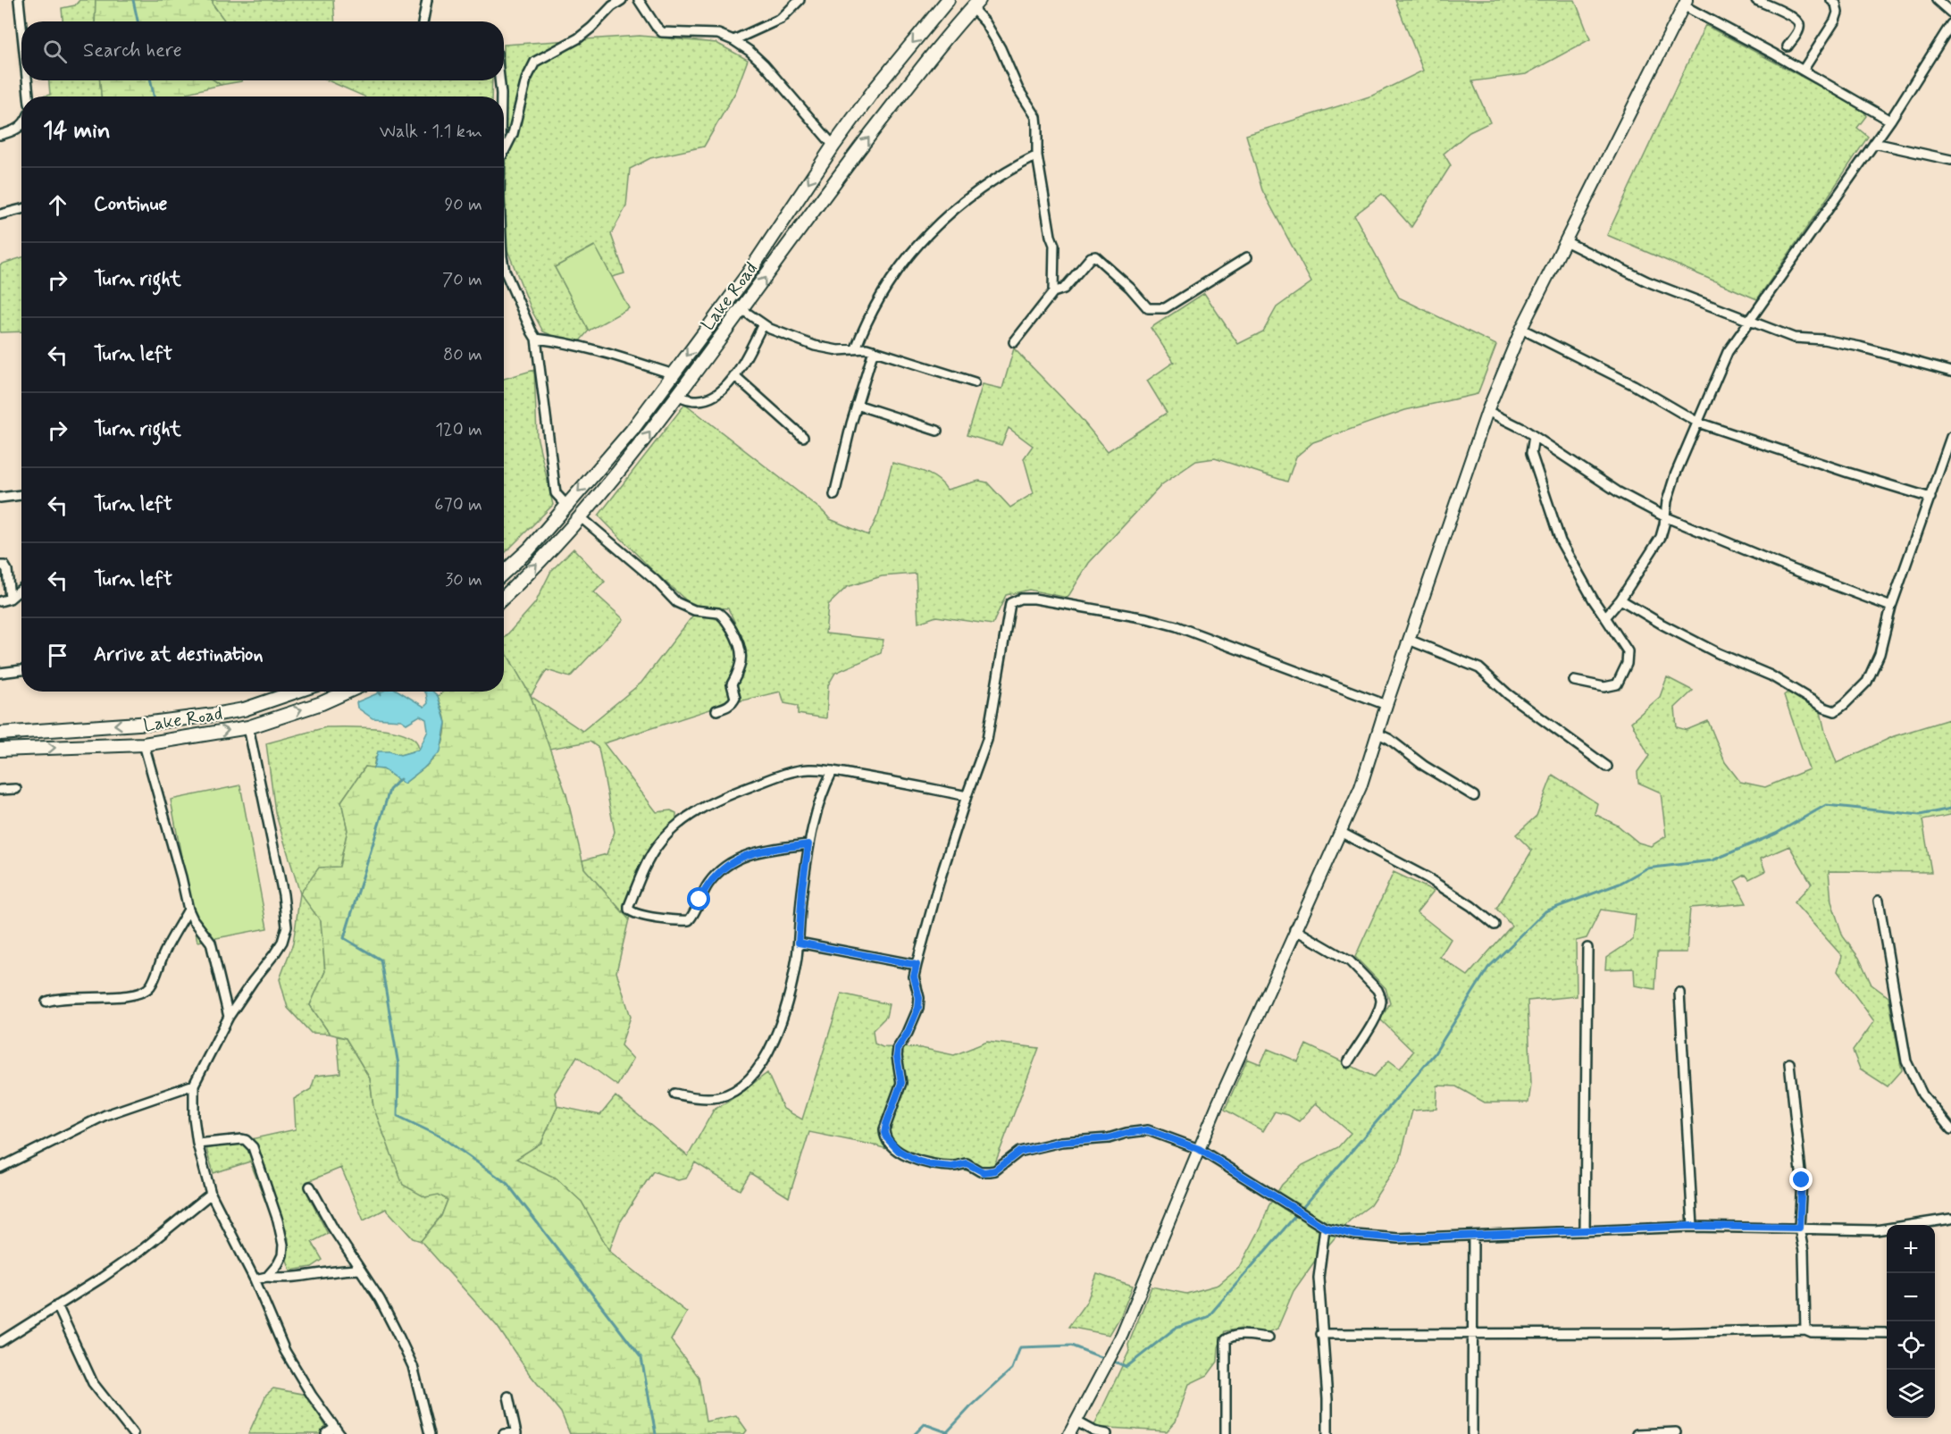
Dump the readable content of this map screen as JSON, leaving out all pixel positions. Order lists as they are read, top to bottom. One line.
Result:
{"streets":{"main road":["Lake Road"]},"page":{"search":"Search here","heading":["14 min","Walk · 1.1 km"],"list":[["Continue","90 m"],["Turn right","70 m"],["Turn left","80 m"],["Turn right","120 m"],["Turn left","670 m"],["Turn left","30 m"],"Arrive at destination"],"map_buttons":["+","−"]}}
